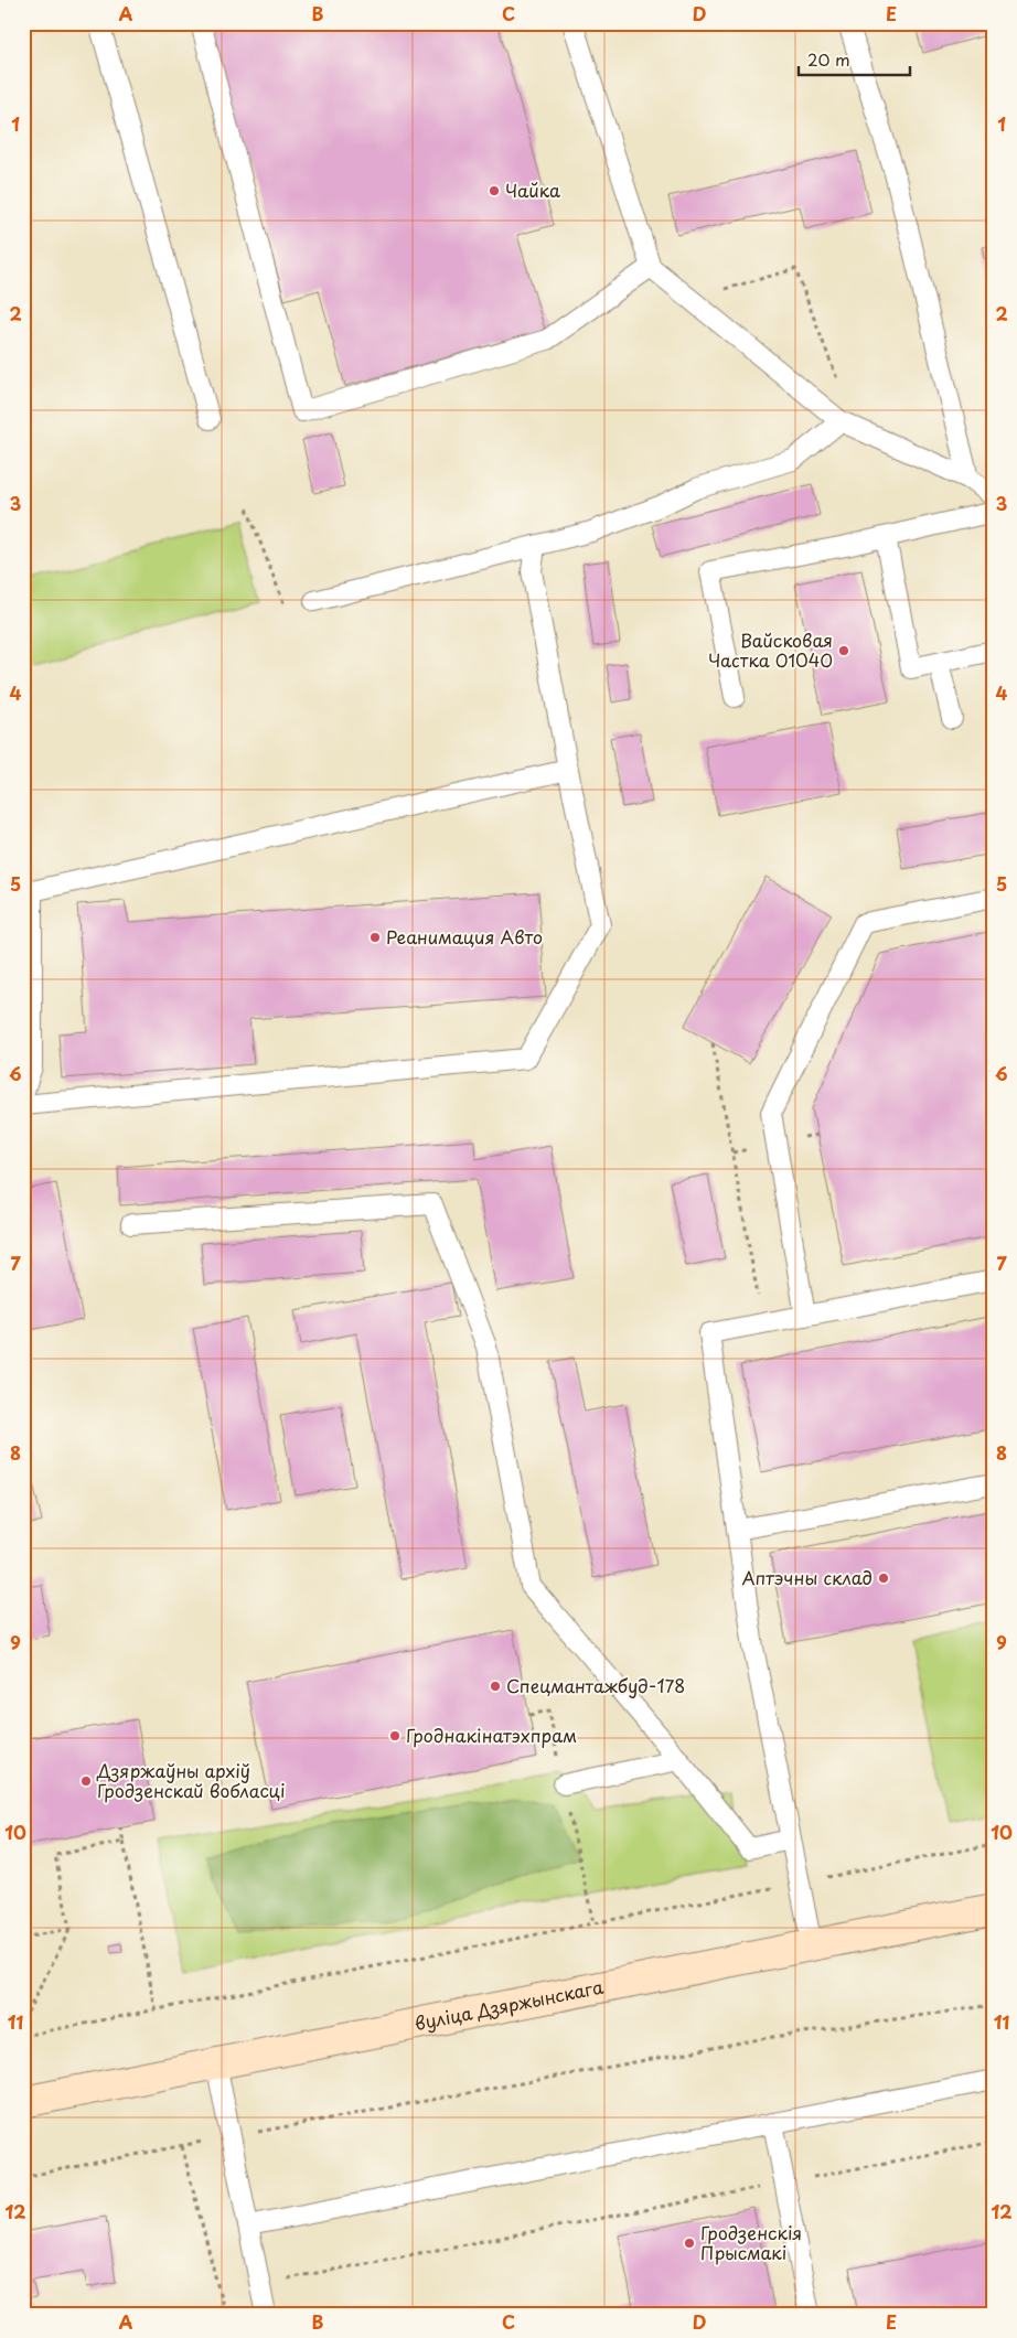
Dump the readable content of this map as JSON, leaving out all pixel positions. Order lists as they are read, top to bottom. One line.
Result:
{"streets":{"main road":["вуліца Дзяржынскага"]},"places":["Чайка","Вайсковая Частка 01040","Реанимация Авто","Аптэчны склад","Спецмантажбуд-178","Гроднакінатэхпрам","Дзяржаўны архіў Гродзенскай вобласці","Гродзенскія Прысмакі"],"scale_bar":"20 m","grid":{"columns":["A","B","C","D","E"],"rows":["1","2","3","4","5","6","7","8","9","10","11","12"]}}
